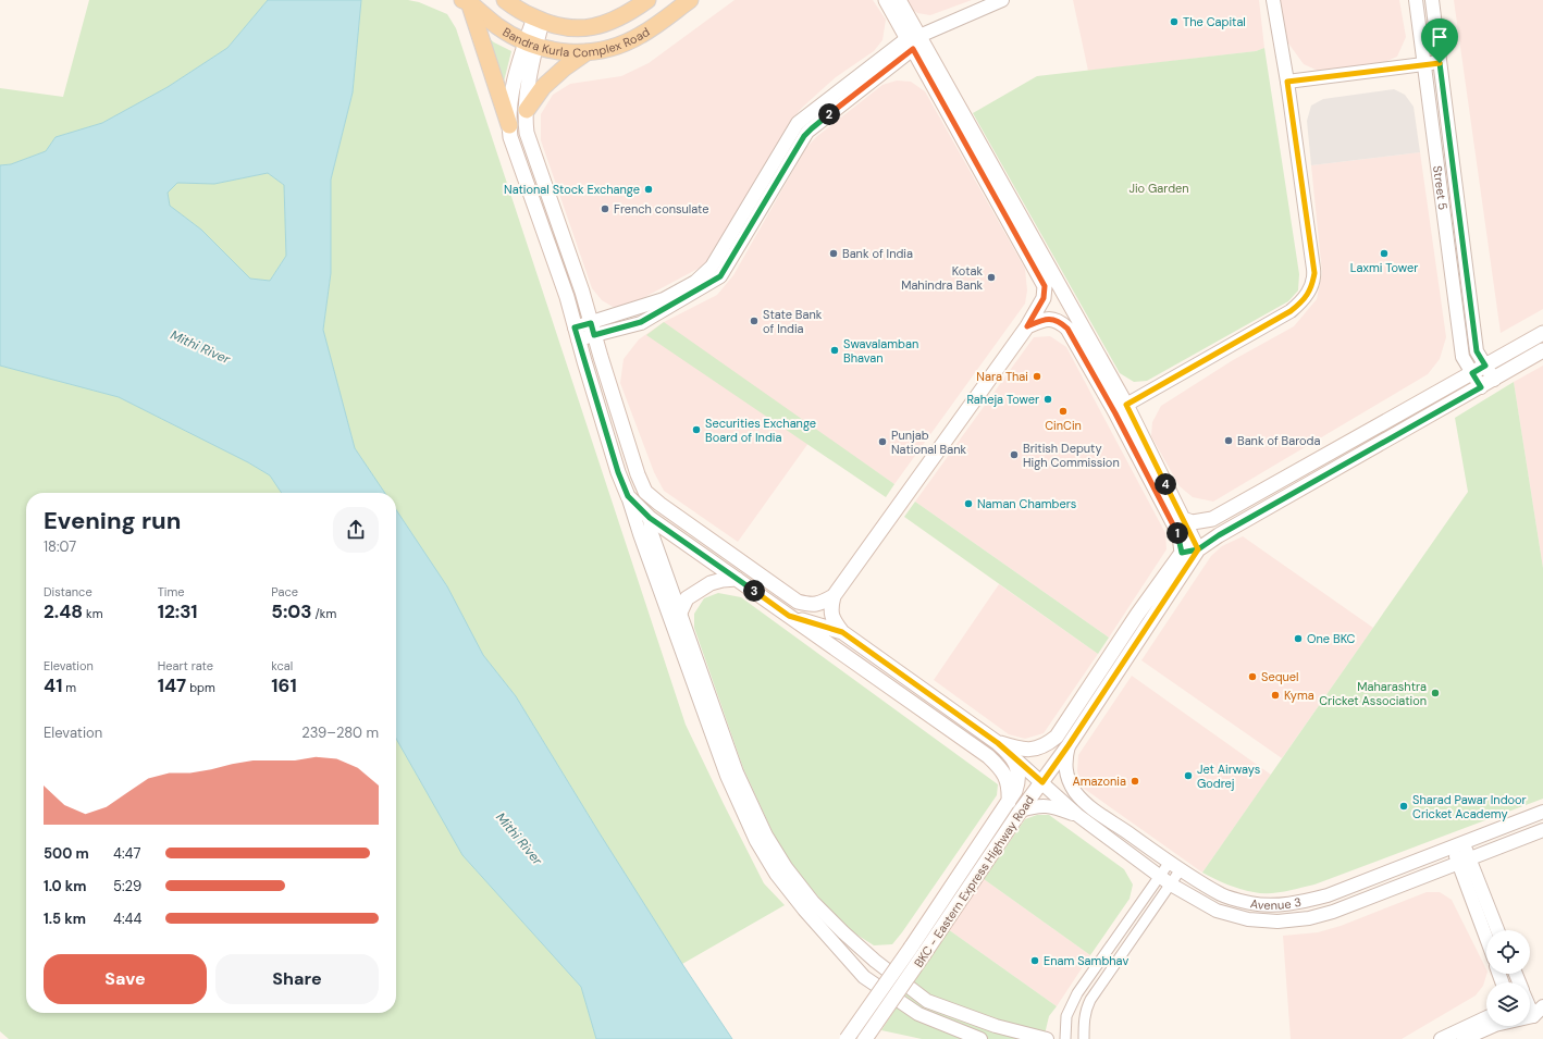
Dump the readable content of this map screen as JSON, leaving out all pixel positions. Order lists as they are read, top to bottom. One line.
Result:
{"streets":{"main road":["Bandra Kurla Complex Road","BKC - Eastern Express Highway Road"],"street":["Street 5","Avenue 3"]},"crossings":[["BKC - Eastern Express Highway Road","Avenue 3"]],"water":["Mithi River"],"parks":["Jio Garden"],"places":["The Capital","National Stock Exchange","French consulate","Bank of India","Laxmi Tower","Kotak Mahindra Bank","State Bank of India","Swavalamban Bhavan","Nara Thai","Raheja Tower","CinCin","Securities Exchange Board of India","Bank of Baroda","Punjab National Bank","British Deputy High Commission","Naman Chambers","One BKC","Sequel","Maharashtra Cricket Association","Kyma","Jet Airways Godrej","Amazonia","Sharad Pawar Indoor Cricket Academy","Enam Sambhav"],"page":{"pins":["2","4","1","3"],"heading":["Evening run","18:07"],"stats":[["Distance","2.48 km"],["Time","12:31"],["Pace","5:03 /km"],["Elevation","41 m"],["Heart rate","147 bpm"],["kcal","161"]],"chart":["Elevation","239–280 m"],"list":[{"name":"500 m","note":"4:47"},{"name":"1.0 km","note":"5:29"},{"name":"1.5 km","note":"4:44"}],"buttons":["Save","Share"]}}
